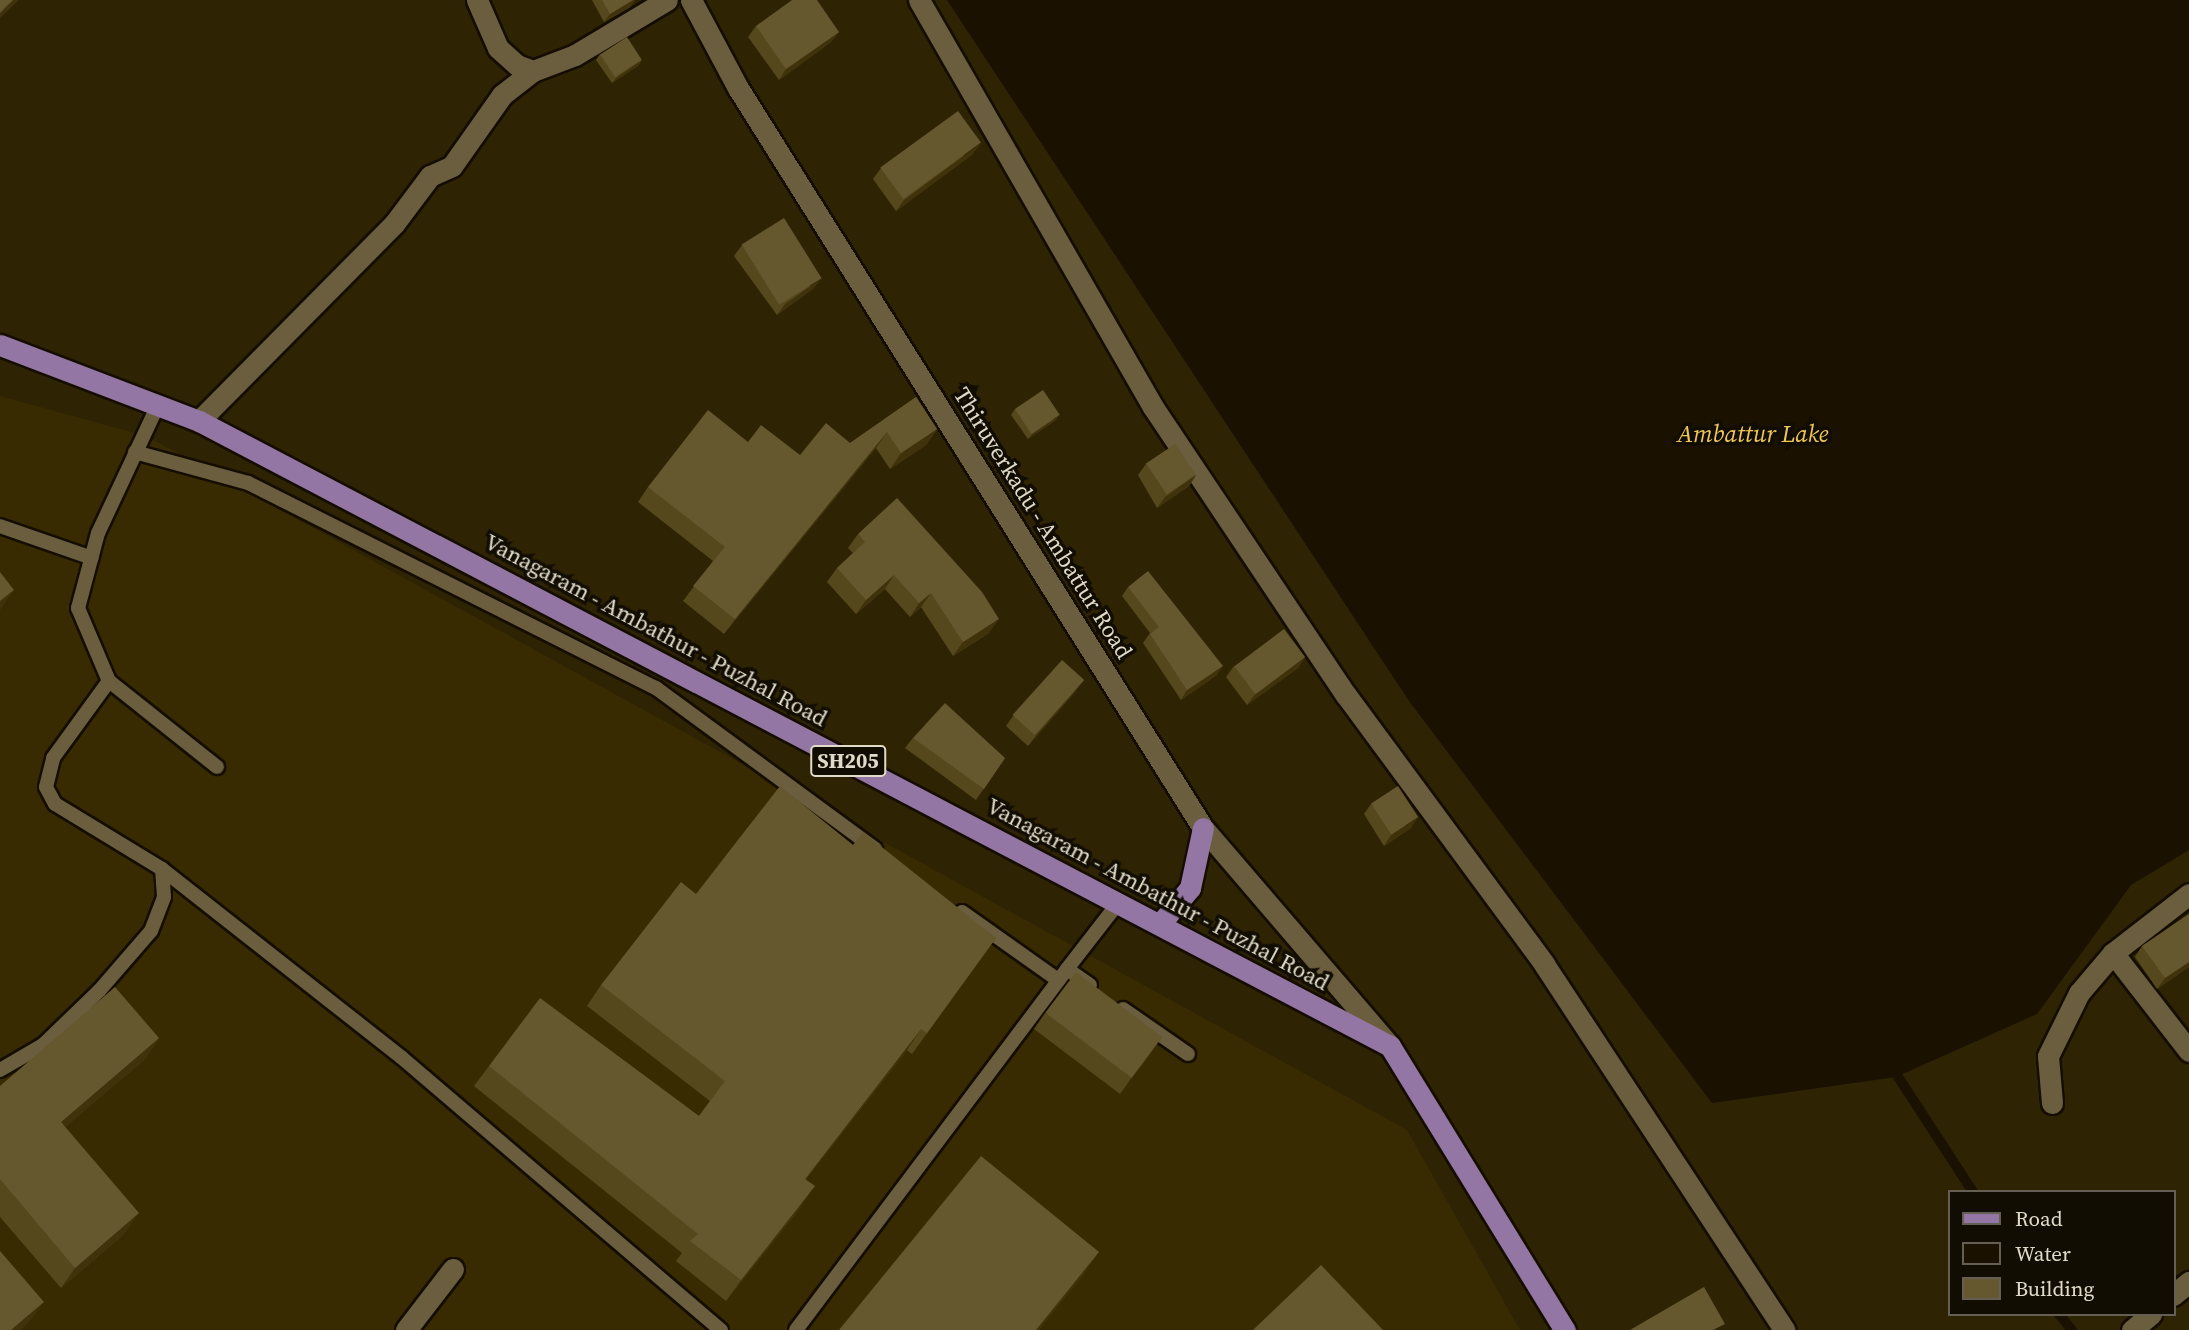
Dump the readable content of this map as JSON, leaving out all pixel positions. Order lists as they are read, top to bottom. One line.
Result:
{"streets":{"main road":["Vanagaram - Ambathur - Puzhal Road","SH205"],"street":["Thiruverkadu - Ambattur Road"]},"crossings":[["Thiruverkadu - Ambattur Road","Vanagaram - Ambathur - Puzhal Road"]],"water":["Ambattur Lake"],"legend":["Road","Water","Building"]}
